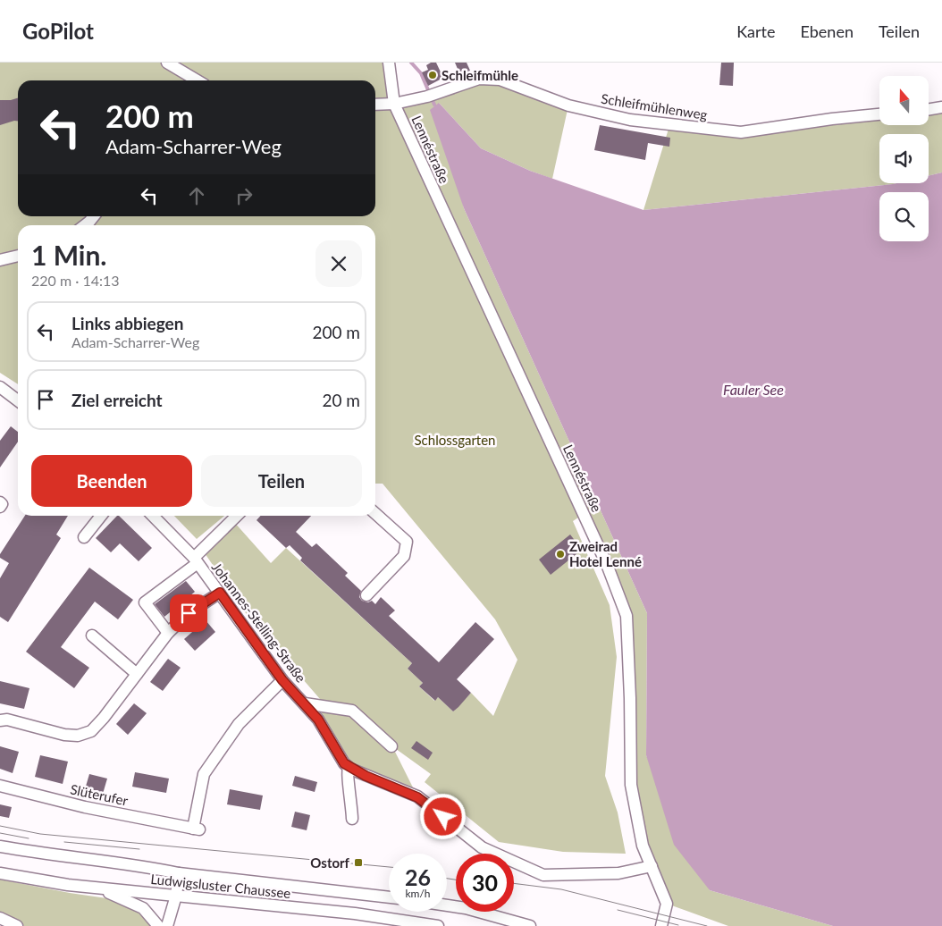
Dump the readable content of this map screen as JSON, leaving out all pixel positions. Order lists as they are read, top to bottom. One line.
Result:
{"streets":{"street":["Schleifmühlenweg","Lennéstraße","Johannes-Stelling-Straße","Slüterufer","Ludwigsluster Chaussee"]},"crossings":[["Schleifmühlenweg","Lennéstraße"],["Johannes-Stelling-Straße","Slüterufer"]],"water":["Fauler See"],"parks":["Schlossgarten"],"places":{"other":["Schleifmühle","Zweirad Hotel Lenné"],"transit":["Ostorf"]},"north":"top","page":{"header":"GoPilot","nav":["Karte","Ebenen","Teilen"],"turn":["200 m","Adam-Scharrer-Weg"],"heading":["1 Min.","220 m · 14:13"],"list":[{"name":"Links abbiegen","note":"Adam-Scharrer-Weg","value":"200 m"},{"name":"Ziel erreicht","value":"20 m"}],"buttons":["Beenden","Teilen"],"speed":"26 km/h","limit":"30"}}
